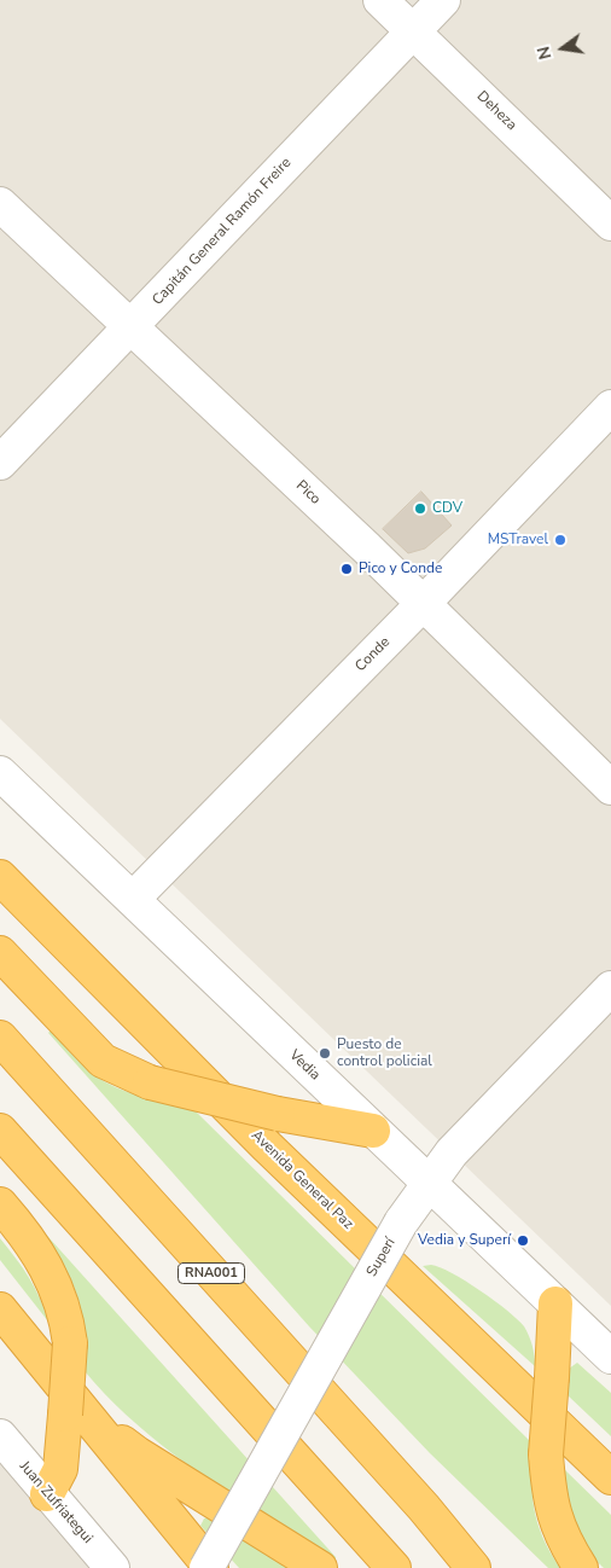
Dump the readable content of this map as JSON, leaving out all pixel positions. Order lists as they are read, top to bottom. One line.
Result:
{"streets":{"highway":["Avenida General Paz","RNA001"],"street":["Deheza","Capitán General Ramón Freire","Pico","Conde","Vedia","Superí","Juan Zufriategui"]},"crossings":[["Deheza","Capitán General Ramón Freire"],["Capitán General Ramón Freire","Pico"],["Pico","Conde"],["Conde","Vedia"],["Vedia","Superí"]],"places":["CDV","MSTravel","Pico y Conde","Puesto de control policial","Vedia y Superí"],"north":"left"}
